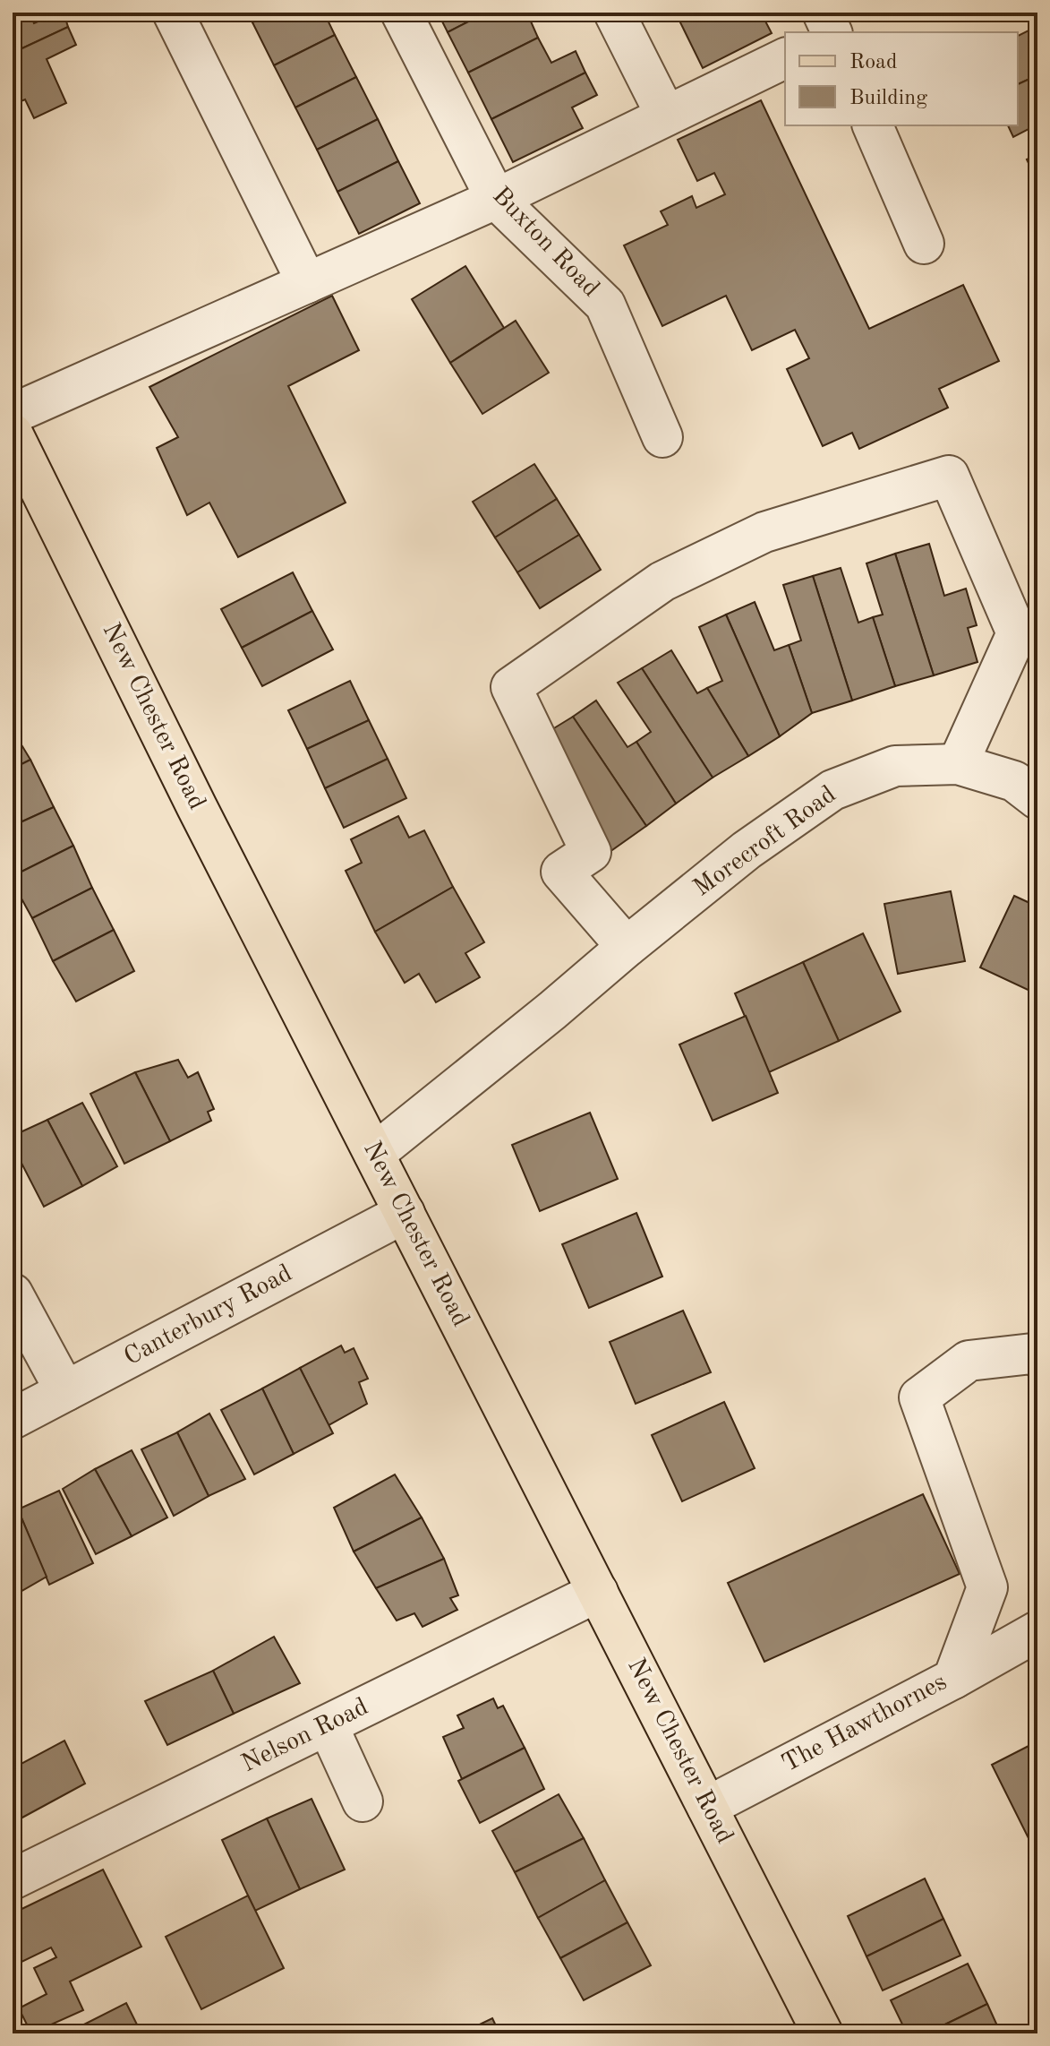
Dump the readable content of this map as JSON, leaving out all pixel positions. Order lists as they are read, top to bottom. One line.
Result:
{"streets":{"main road":["New Chester Road"],"street":["Buxton Road","Morecroft Road","Canterbury Road","The Hawthornes","Nelson Road"]},"crossings":[["New Chester Road","Morecroft Road"],["New Chester Road","Canterbury Road"],["New Chester Road","The Hawthornes"],["New Chester Road","Nelson Road"]],"legend":["Road","Building"]}
